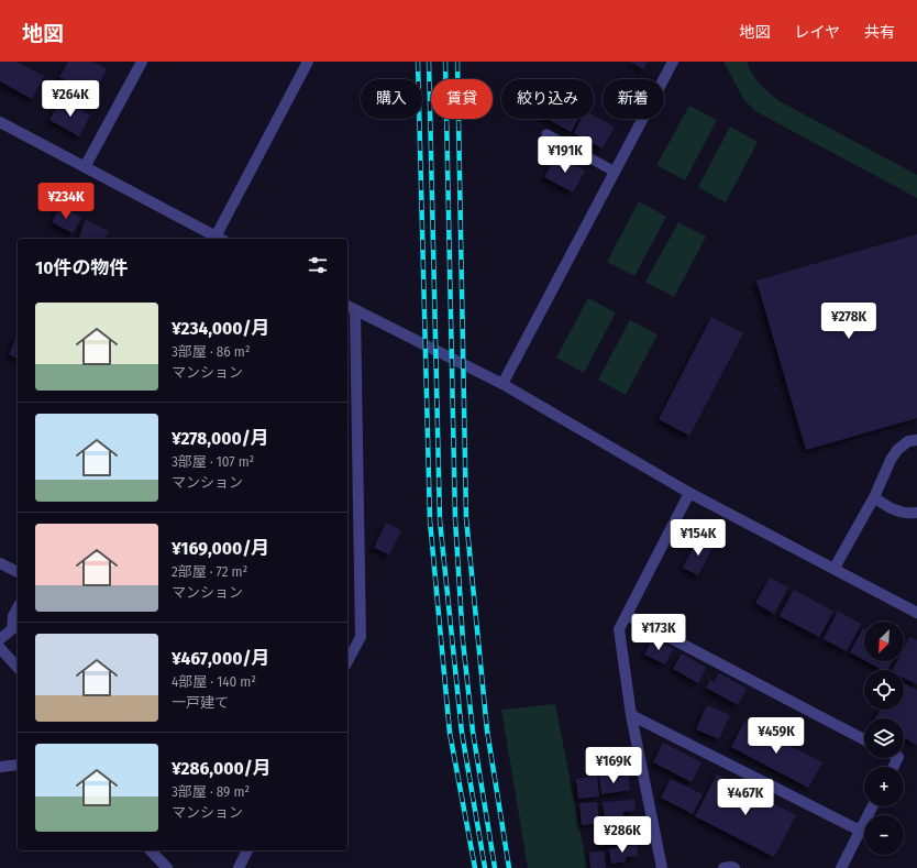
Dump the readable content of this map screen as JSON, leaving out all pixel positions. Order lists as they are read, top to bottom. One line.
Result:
{"north":"bottom left","page":{"header":"地図","nav":["地図","レイヤ","共有"],"chip":["購入","賃貸","絞り込み","新着"],"price":["¥264K","¥191K","¥234K","¥278K","¥154K","¥173K","¥459K","¥169K","¥467K","¥286K"],"heading":"10件の物件","list":[{"name":"¥234,000/月","note":"3部屋 · 86 m² · マンション"},{"name":"¥278,000/月","note":"3部屋 · 107 m² · マンション"},{"name":"¥169,000/月","note":"2部屋 · 72 m² · マンション"},{"name":"¥467,000/月","note":"4部屋 · 140 m² · 一戸建て"},{"name":"¥286,000/月","note":"3部屋 · 89 m² · マンション"}],"map_buttons":["+","−"]}}
